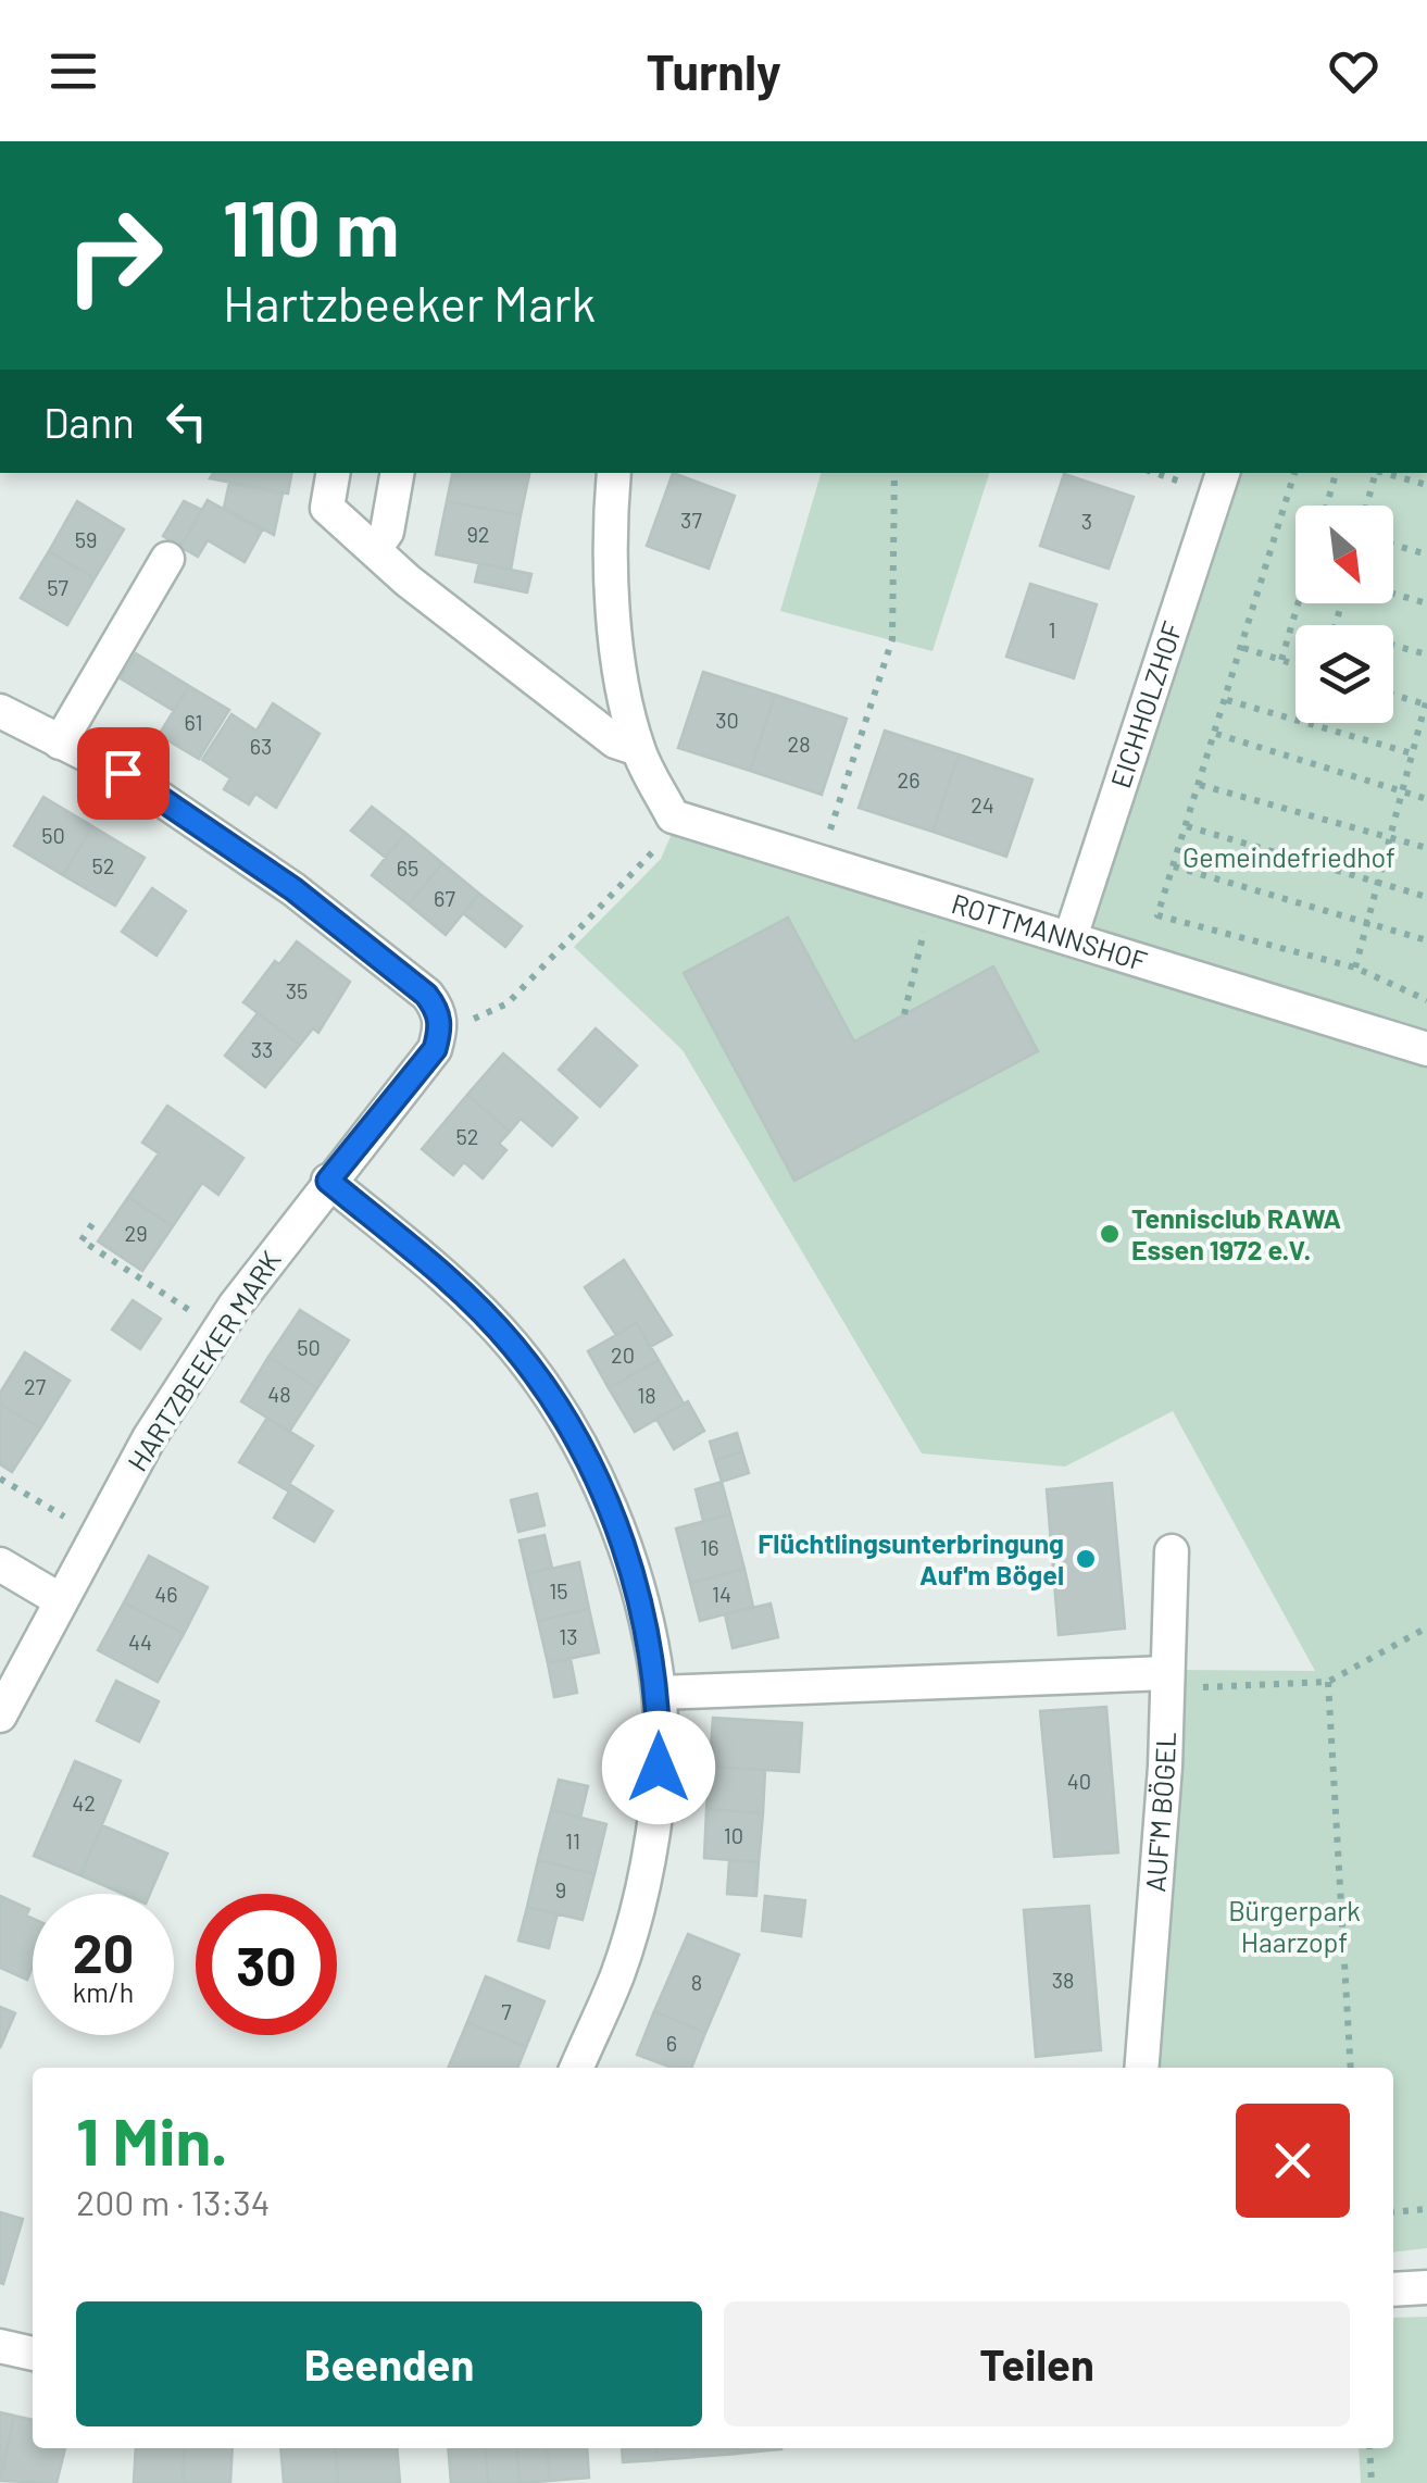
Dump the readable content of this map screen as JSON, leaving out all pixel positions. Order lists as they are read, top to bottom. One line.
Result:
{"streets":{"street":["EICHHOLZHOF","ROTTMANNSHOF","HARTZBEEKER MARK","AUF'M BÖGEL"]},"crossings":[["EICHHOLZHOF","ROTTMANNSHOF"]],"parks":["Gemeindefriedhof","Bürgerpark Haarzopf"],"places":["Tennisclub RAWA Essen 1972 e.V.","Flüchtlingsunterbringung Auf'm Bögel"],"house_numbers":["37","3","92","59","57","1","30","61","28","63","26","24","50","52","65","67","35","33","52","29","50","20","27","48","18","16","15","46","14","13","44","40","42","10","11","9","38","8","7","6"],"north":"bottom right","page":{"header":"Turnly","turn":["110 m","Hartzbeeker Mark"],"then":"Dann","speed":"20 km/h","limit":"30","heading":["1 Min.","200 m · 13:34"],"buttons":["Beenden","Teilen"]}}
